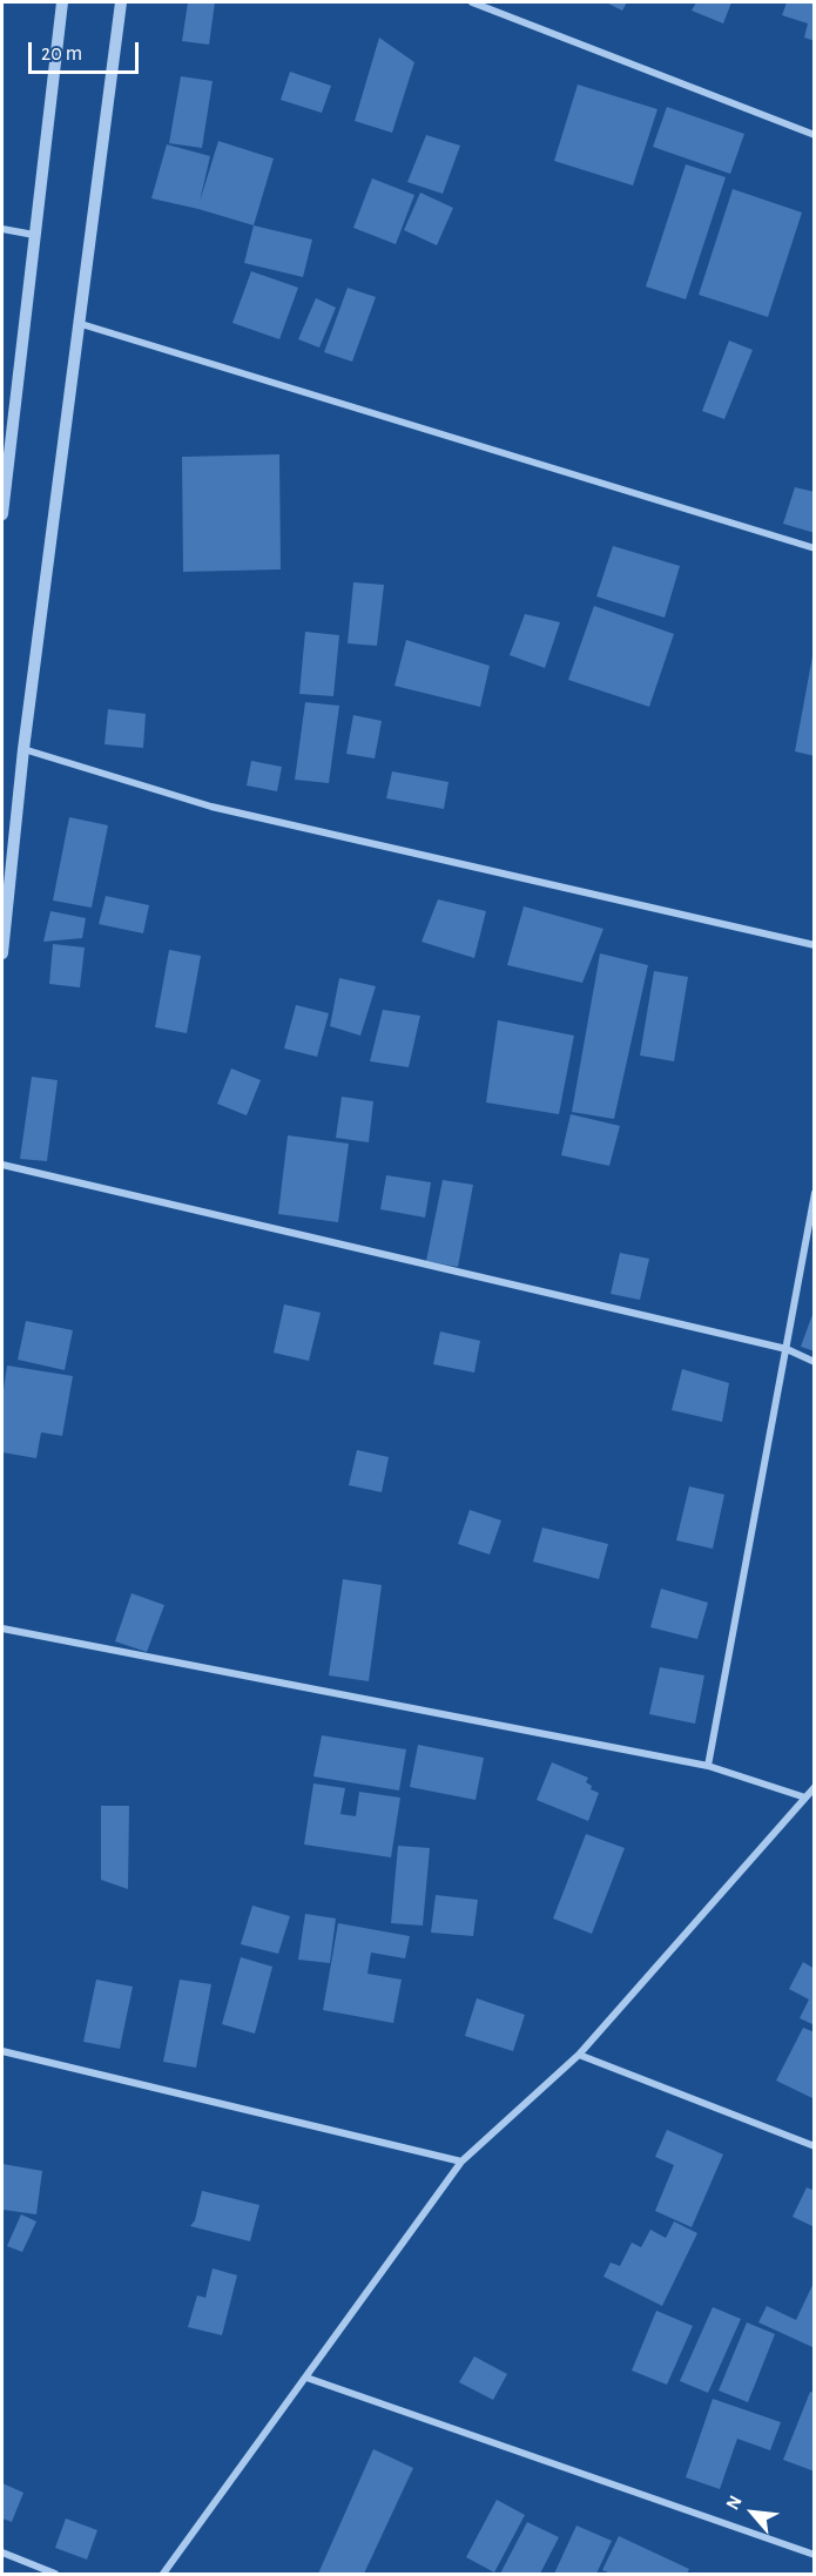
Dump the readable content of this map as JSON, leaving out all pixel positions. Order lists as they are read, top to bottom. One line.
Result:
{"scale_bar":"20 m","north":"top left"}
